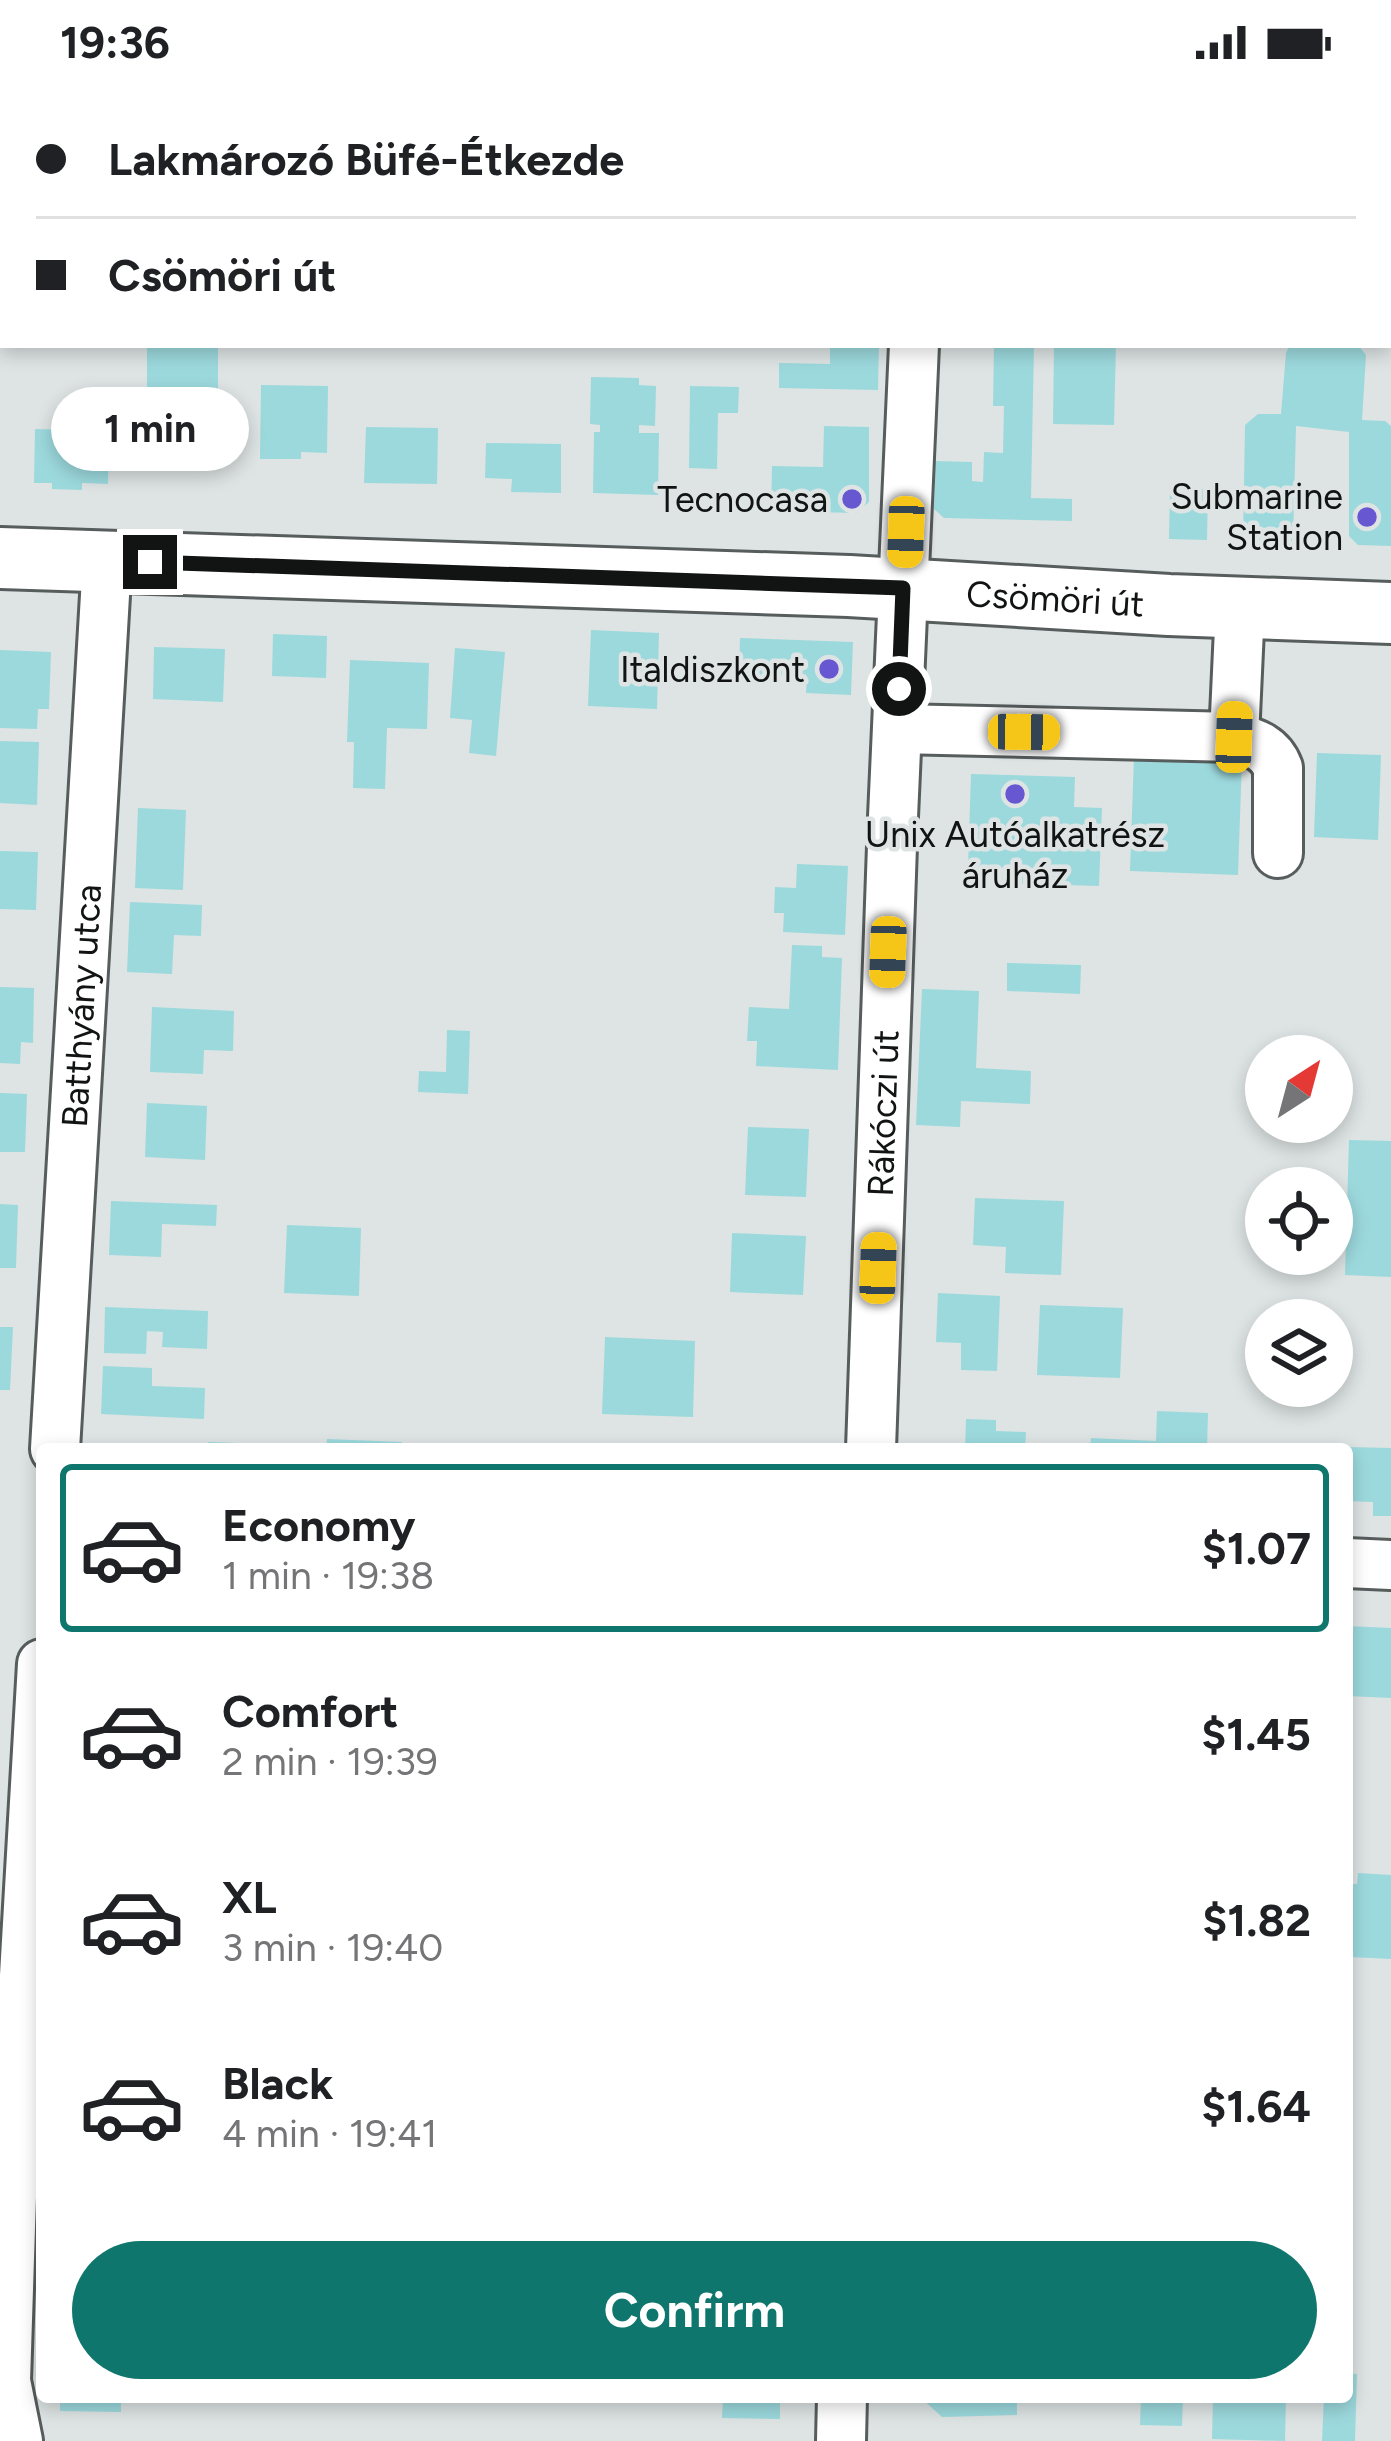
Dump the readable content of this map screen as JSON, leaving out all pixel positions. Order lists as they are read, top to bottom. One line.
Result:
{"streets":{"main road":["Csömöri út"],"street":["Batthyány utca","Rákóczi út"]},"crossings":[["Csömöri út","Batthyány utca"],["Csömöri út","Rákóczi út"]],"places":["Tecnocasa","Submarine Station","Italdiszkont","Unix Autóalkatrész áruház"],"north":"top right","page":{"status":"19:36","banner":["Lakmározó Büfé-Étkezde","Csömöri út"],"bubble":"1 min","list":[{"name":"Economy","note":"1 min · 19:38","value":"$1.07"},{"name":"Comfort","note":"2 min · 19:39","value":"$1.45"},{"name":"XL","note":"3 min · 19:40","value":"$1.82"},{"name":"Black","note":"4 min · 19:41","value":"$1.64"}],"buttons":"Confirm"}}
